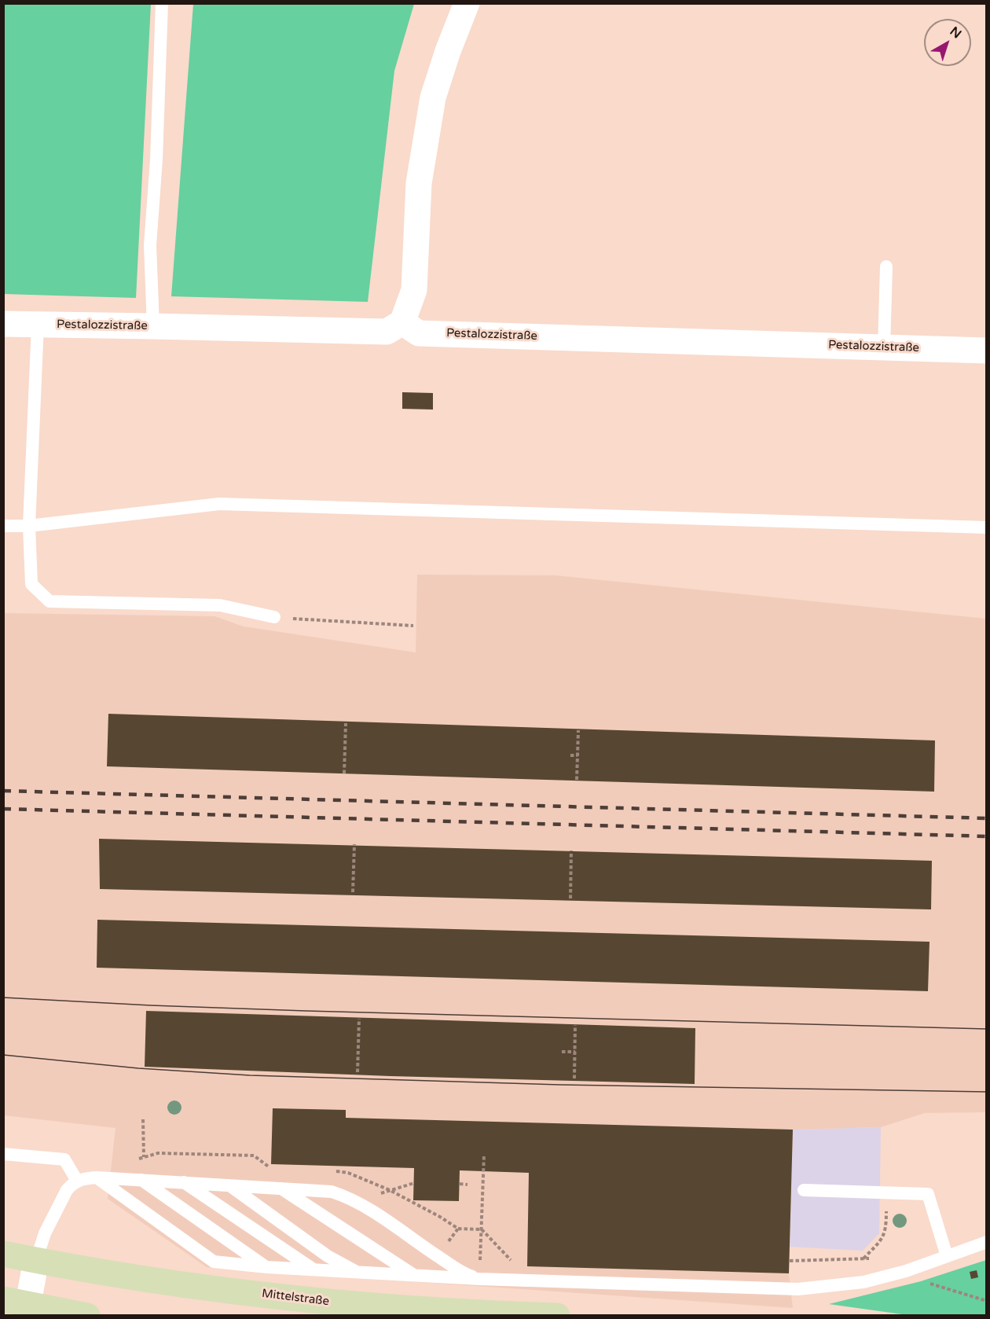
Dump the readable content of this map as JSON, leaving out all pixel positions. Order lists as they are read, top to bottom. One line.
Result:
{"streets":{"main road":["Mittelstraße"],"street":["Pestalozzistraße"]},"north":"top right"}
